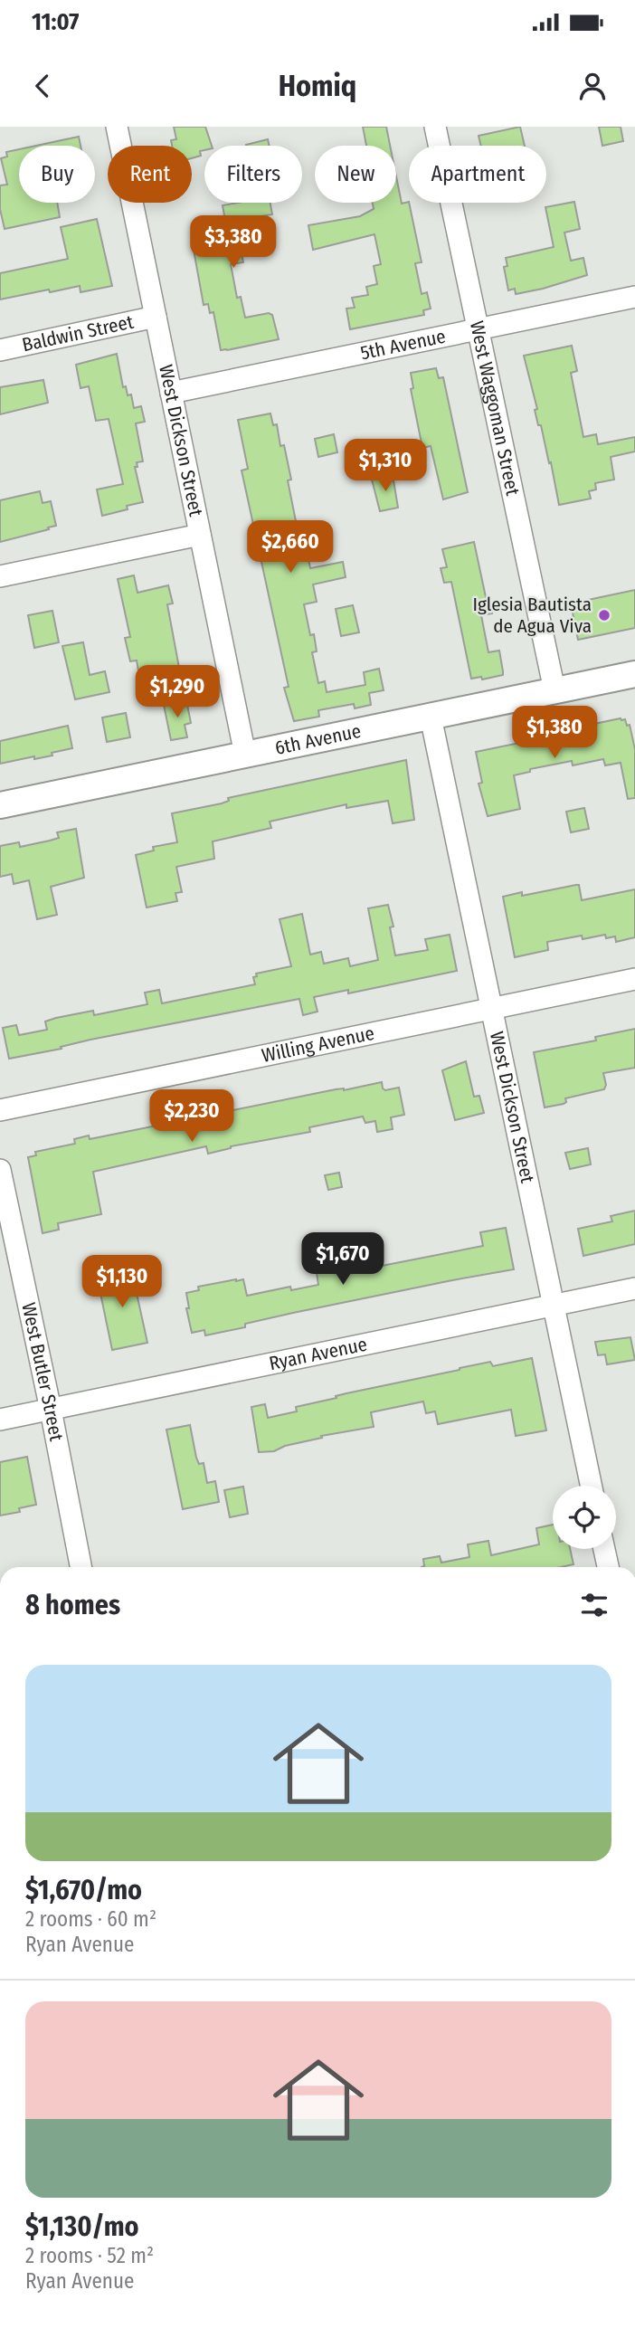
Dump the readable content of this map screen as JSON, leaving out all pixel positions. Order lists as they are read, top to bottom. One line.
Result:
{"streets":{"street":["Baldwin Street","5th Avenue","West Waggoman Street","West Dickson Street","6th Avenue","Willing Avenue","Ryan Avenue","West Butler Street"]},"crossings":[["Baldwin Street","West Dickson Street"],["5th Avenue","West Waggoman Street"],["5th Avenue","West Dickson Street"],["West Waggoman Street","6th Avenue"],["West Dickson Street","6th Avenue"],["West Dickson Street","Willing Avenue"],["West Dickson Street","Ryan Avenue"],["Ryan Avenue","West Butler Street"]],"places":["Iglesia Bautista de Agua Viva"],"page":{"status":"11:07","header":"Homiq","chip":["Buy","Rent","Filters","New","Apartment"],"price":["$3,380","$1,310","$2,660","$1,290","$1,380","$2,230","$1,670","$1,130"],"heading":"8 homes","list":[{"name":"$1,670/mo","note":"2 rooms · 60 m² · Ryan Avenue"},{"name":"$1,130/mo","note":"2 rooms · 52 m² · Ryan Avenue"}]}}
